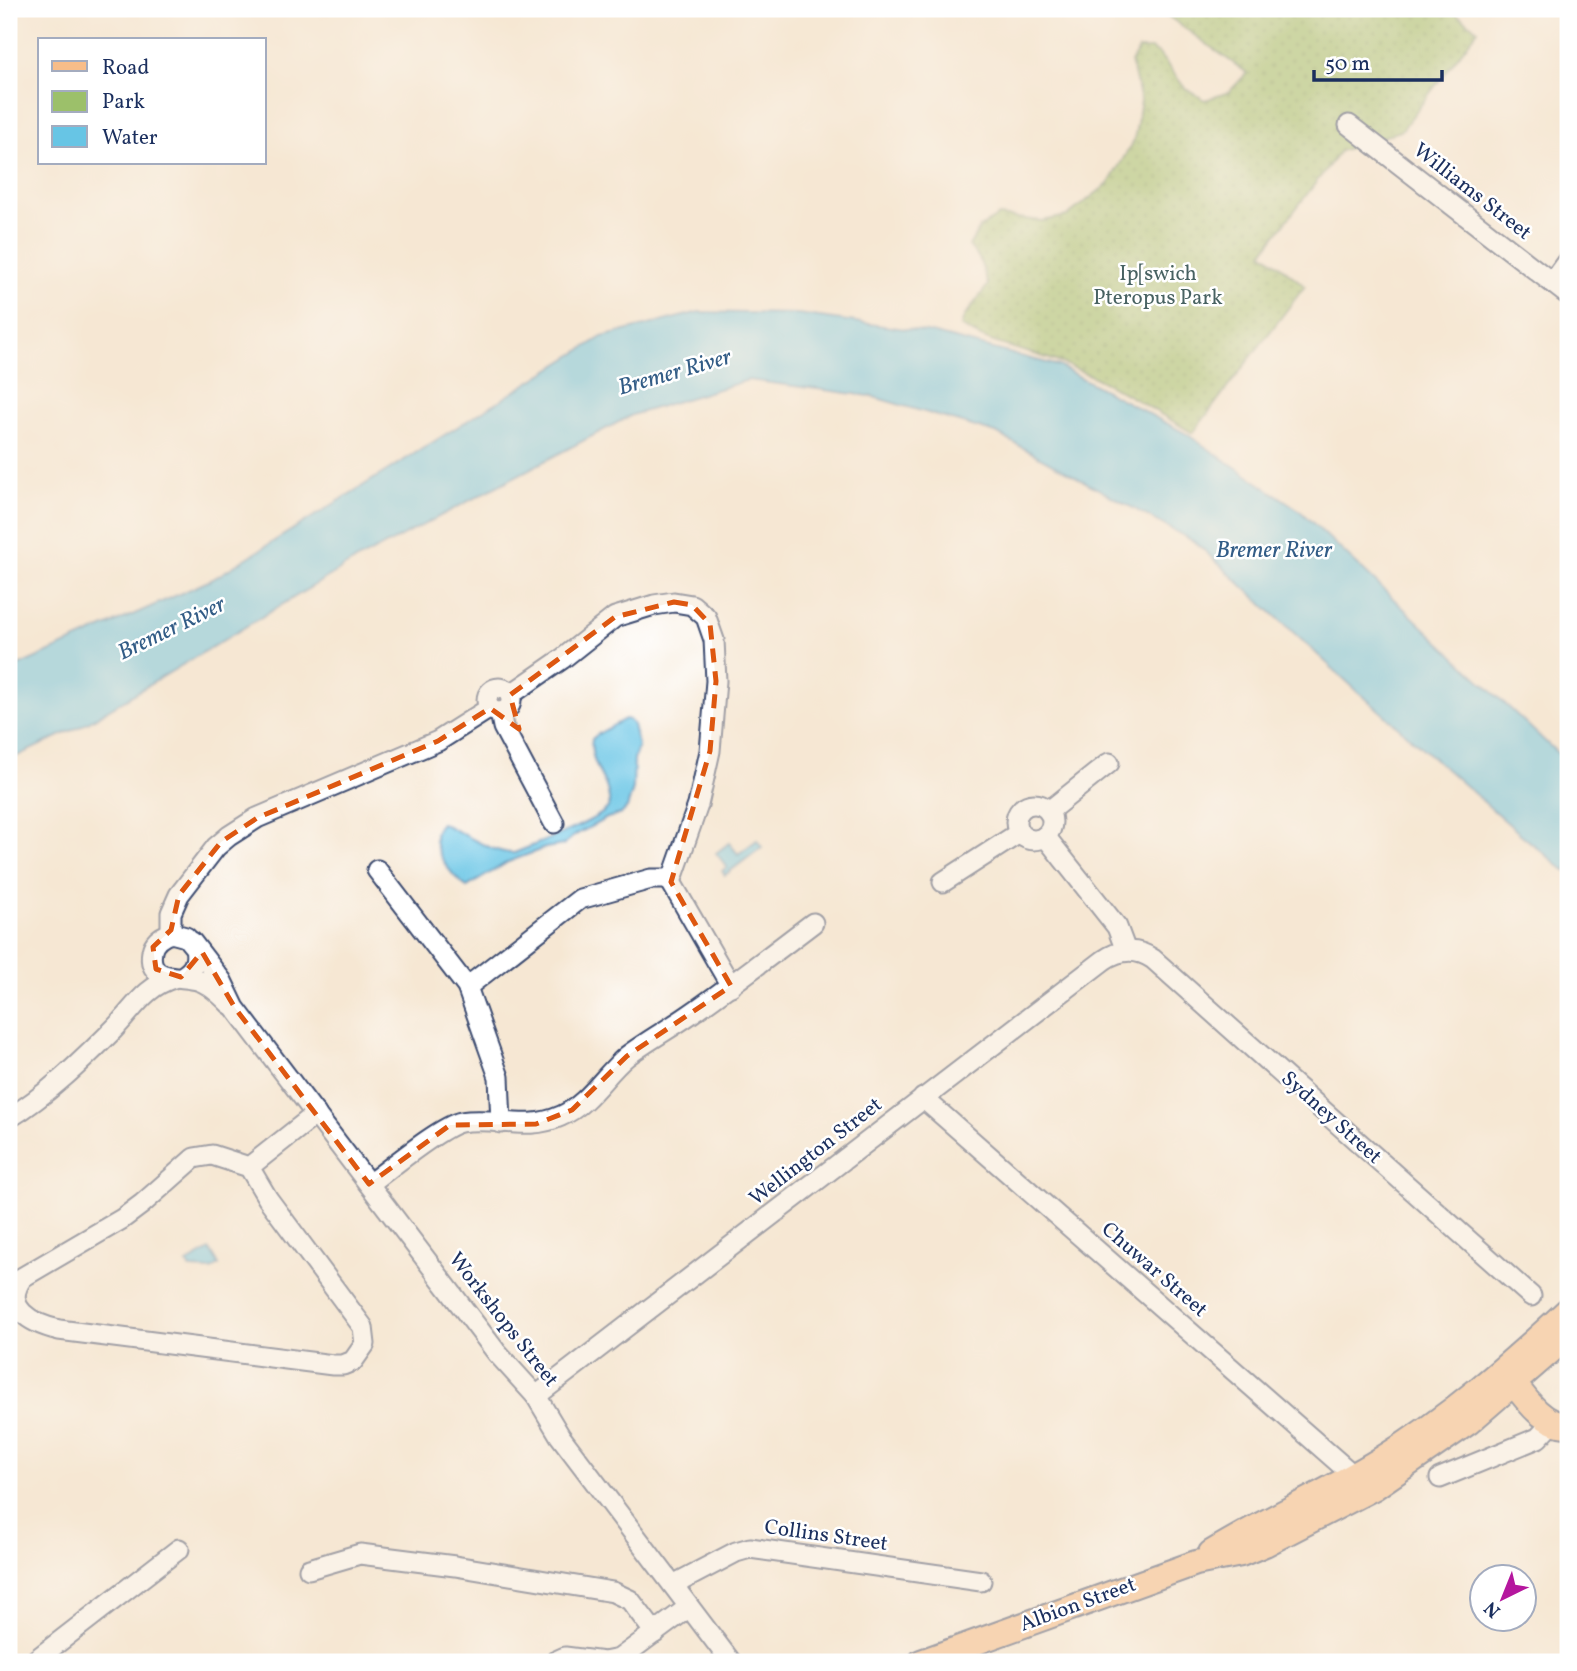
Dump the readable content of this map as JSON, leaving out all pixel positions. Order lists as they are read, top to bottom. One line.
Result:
{"streets":{"main road":["Albion Street"],"street":["Williams Street","Sydney Street","Wellington Street","Chuwar Street","Workshops Street","Collins Street"]},"crossings":[["Sydney Street","Wellington Street"],["Wellington Street","Chuwar Street"],["Wellington Street","Workshops Street"],["Chuwar Street","Albion Street"],["Workshops Street","Collins Street"]],"water":["Bremer River"],"parks":["Ip[swich Pteropus Park"],"legend":["Road","Park","Water"],"scale_bar":"50 m","north":"bottom left"}
